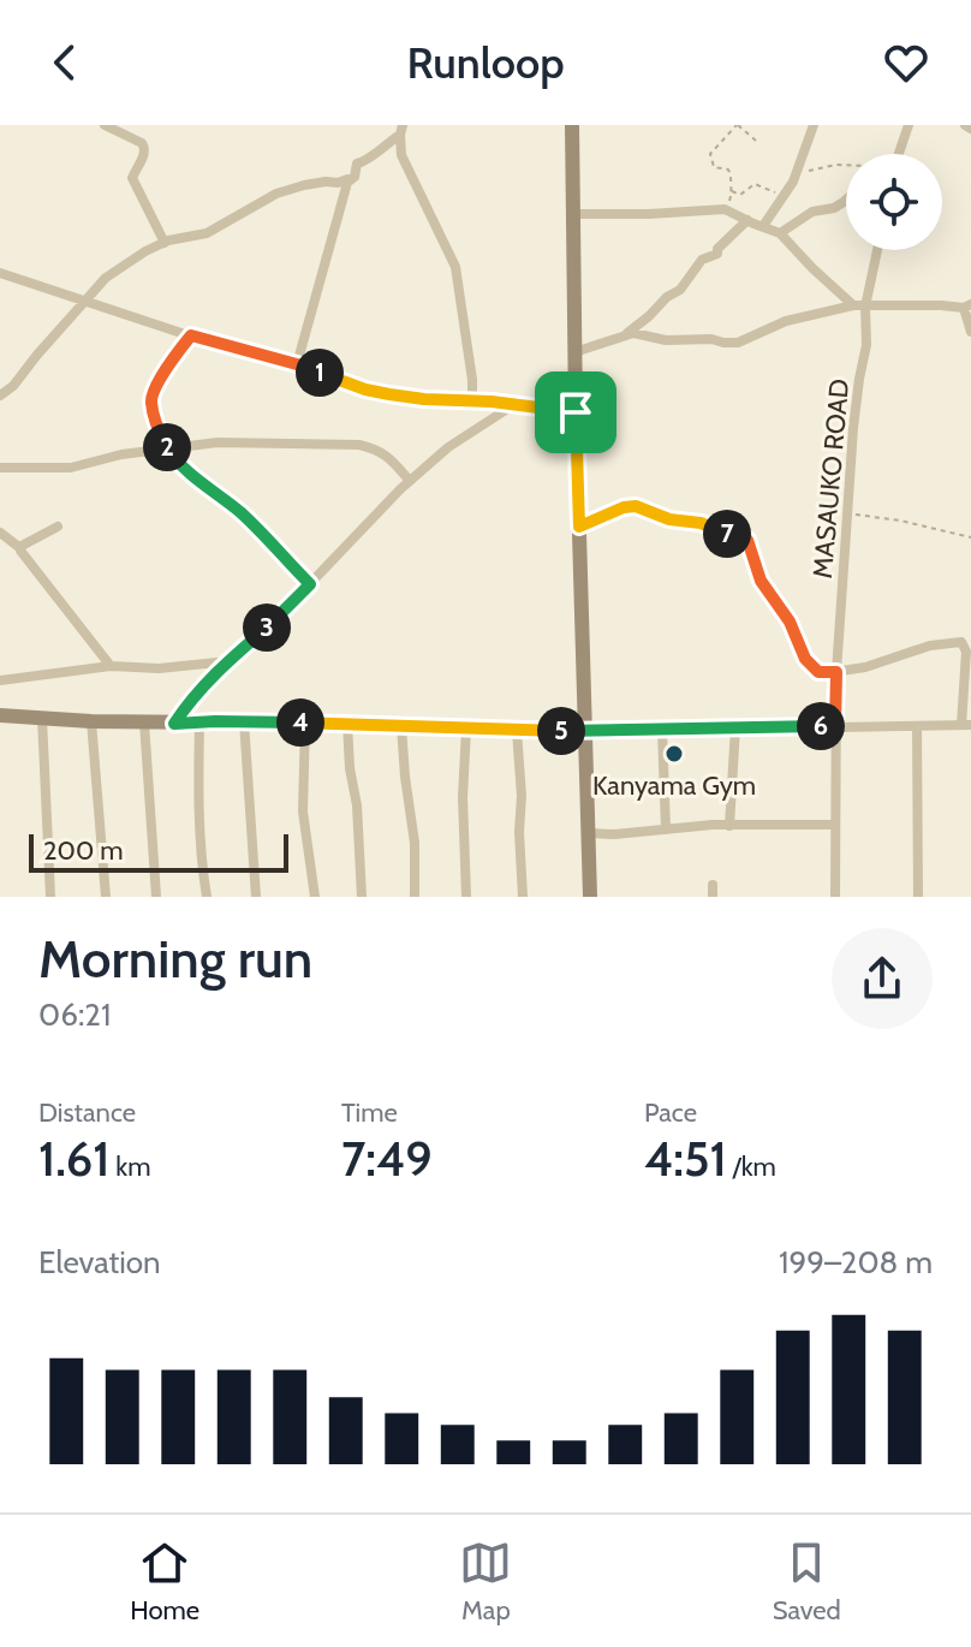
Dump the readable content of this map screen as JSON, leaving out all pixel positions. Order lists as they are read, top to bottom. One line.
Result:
{"streets":{"street":["MASAUKO ROAD"]},"places":["Kanyama Gym"],"scale_bar":"200 m","page":{"header":"Runloop","pins":["1","2","7","3","4","6","5"],"scale":"200 m","heading":["Morning run","06:21"],"stats":[["Distance","1.61 km"],["Time","7:49"],["Pace","4:51 /km"]],"chart":["Elevation","199–208 m"],"tabs":["Home","Map","Saved"]}}
